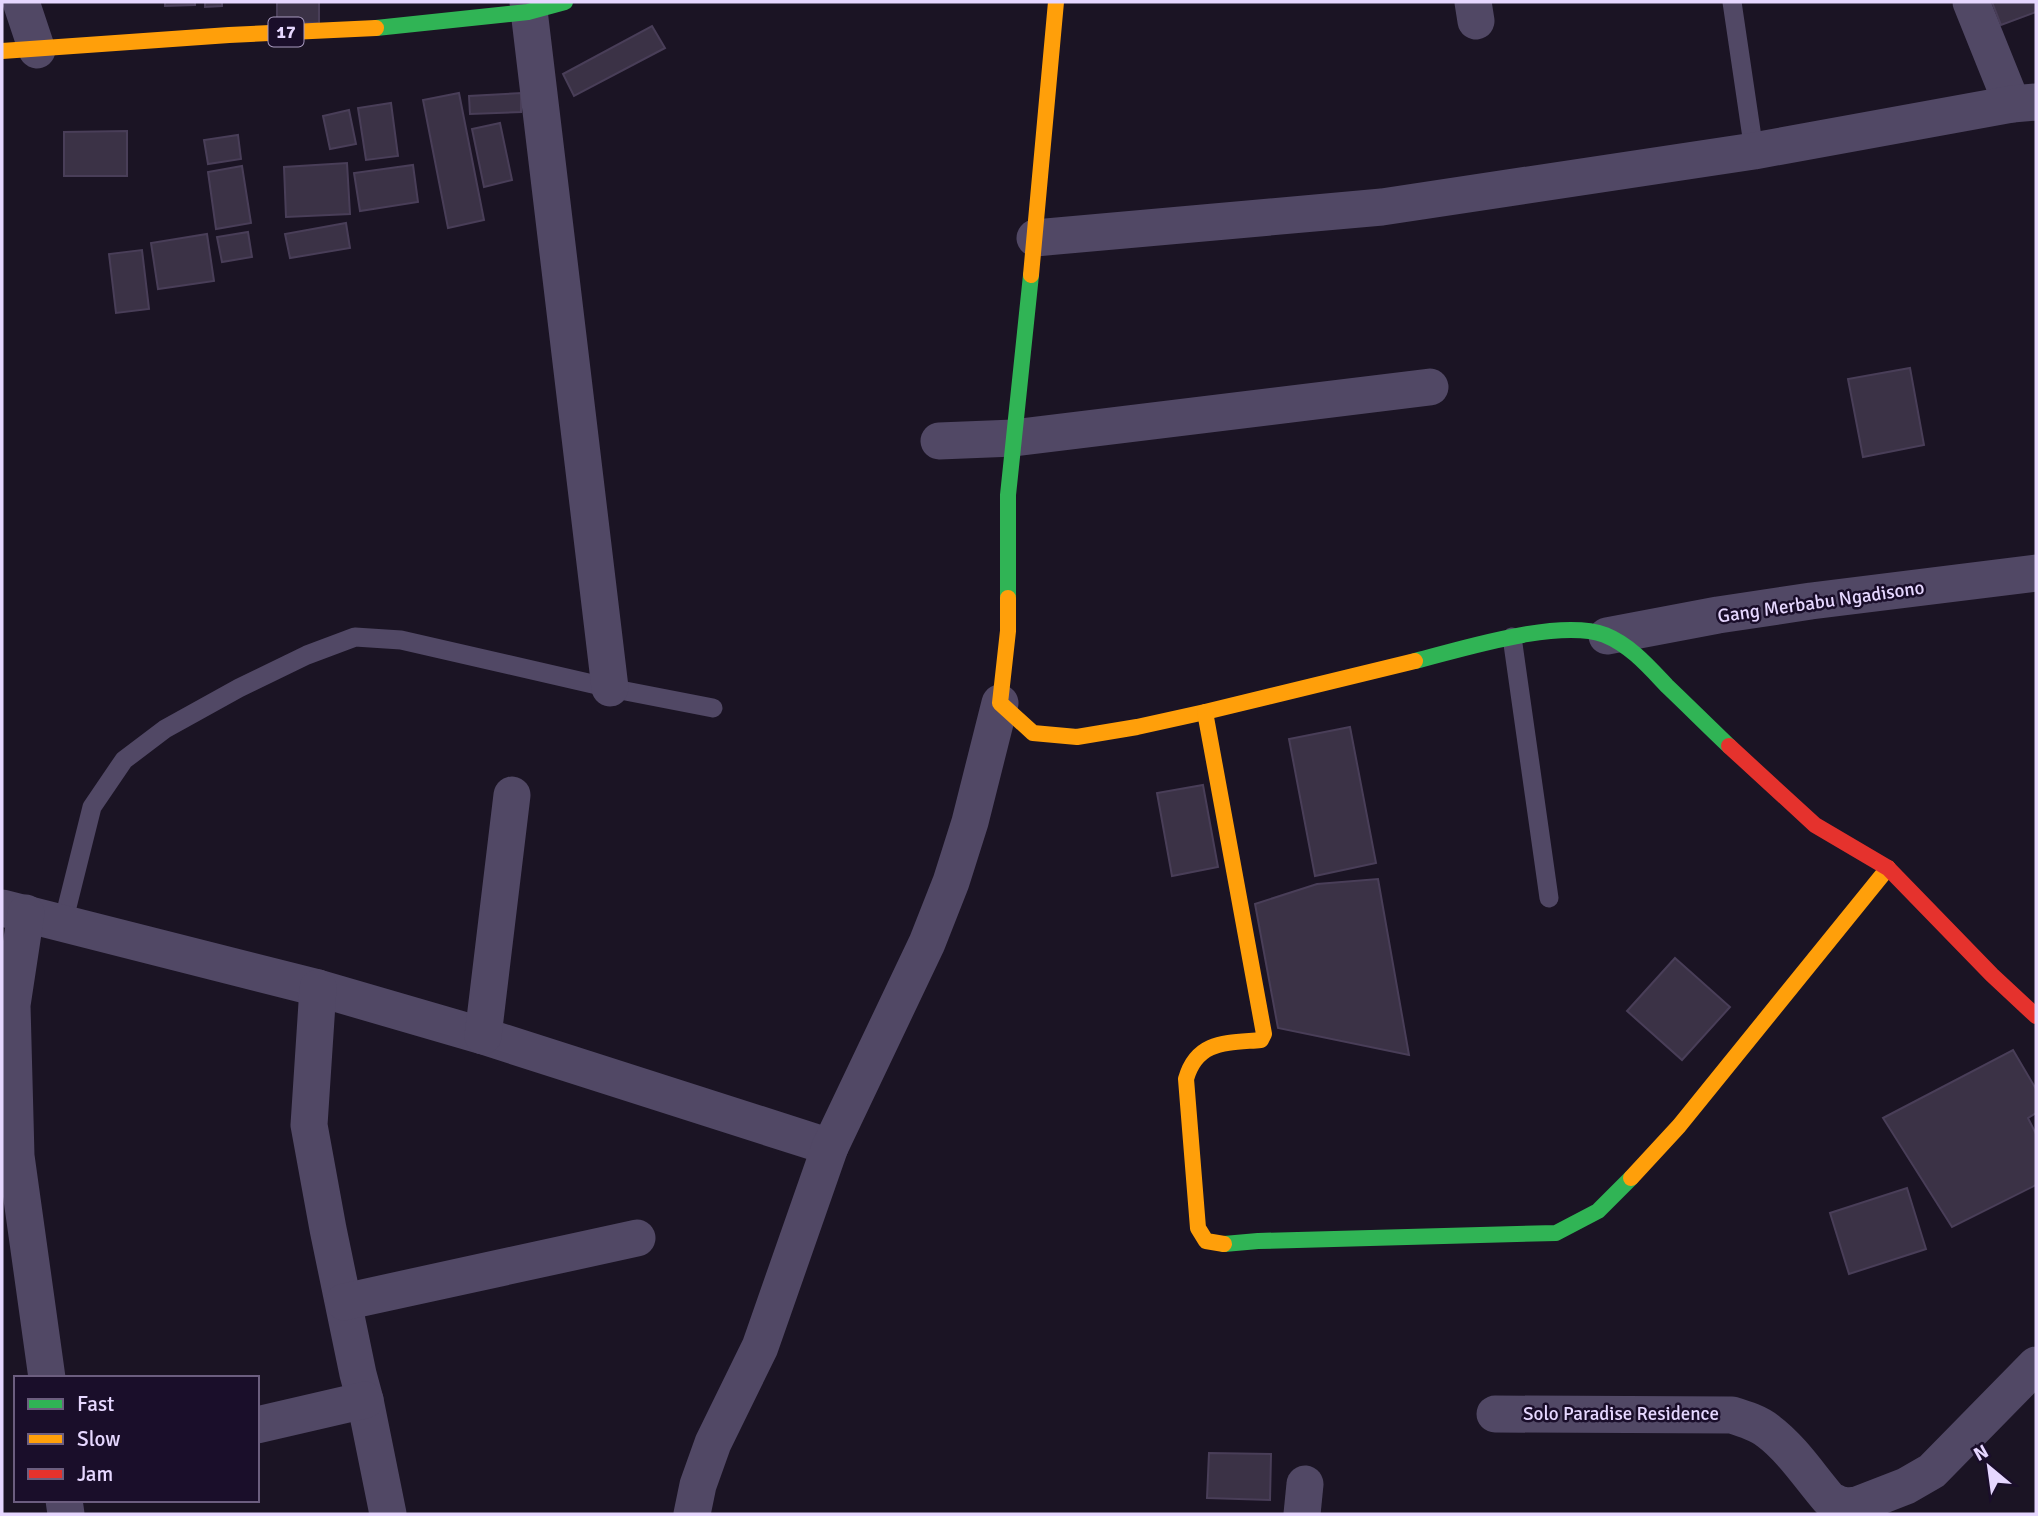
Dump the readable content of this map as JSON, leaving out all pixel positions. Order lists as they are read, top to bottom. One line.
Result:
{"streets":{"main road":["17"],"street":["Gang Merbabu Ngadisono","Solo Paradise Residence"]},"legend":["Fast","Slow","Jam"],"north":"top left"}
